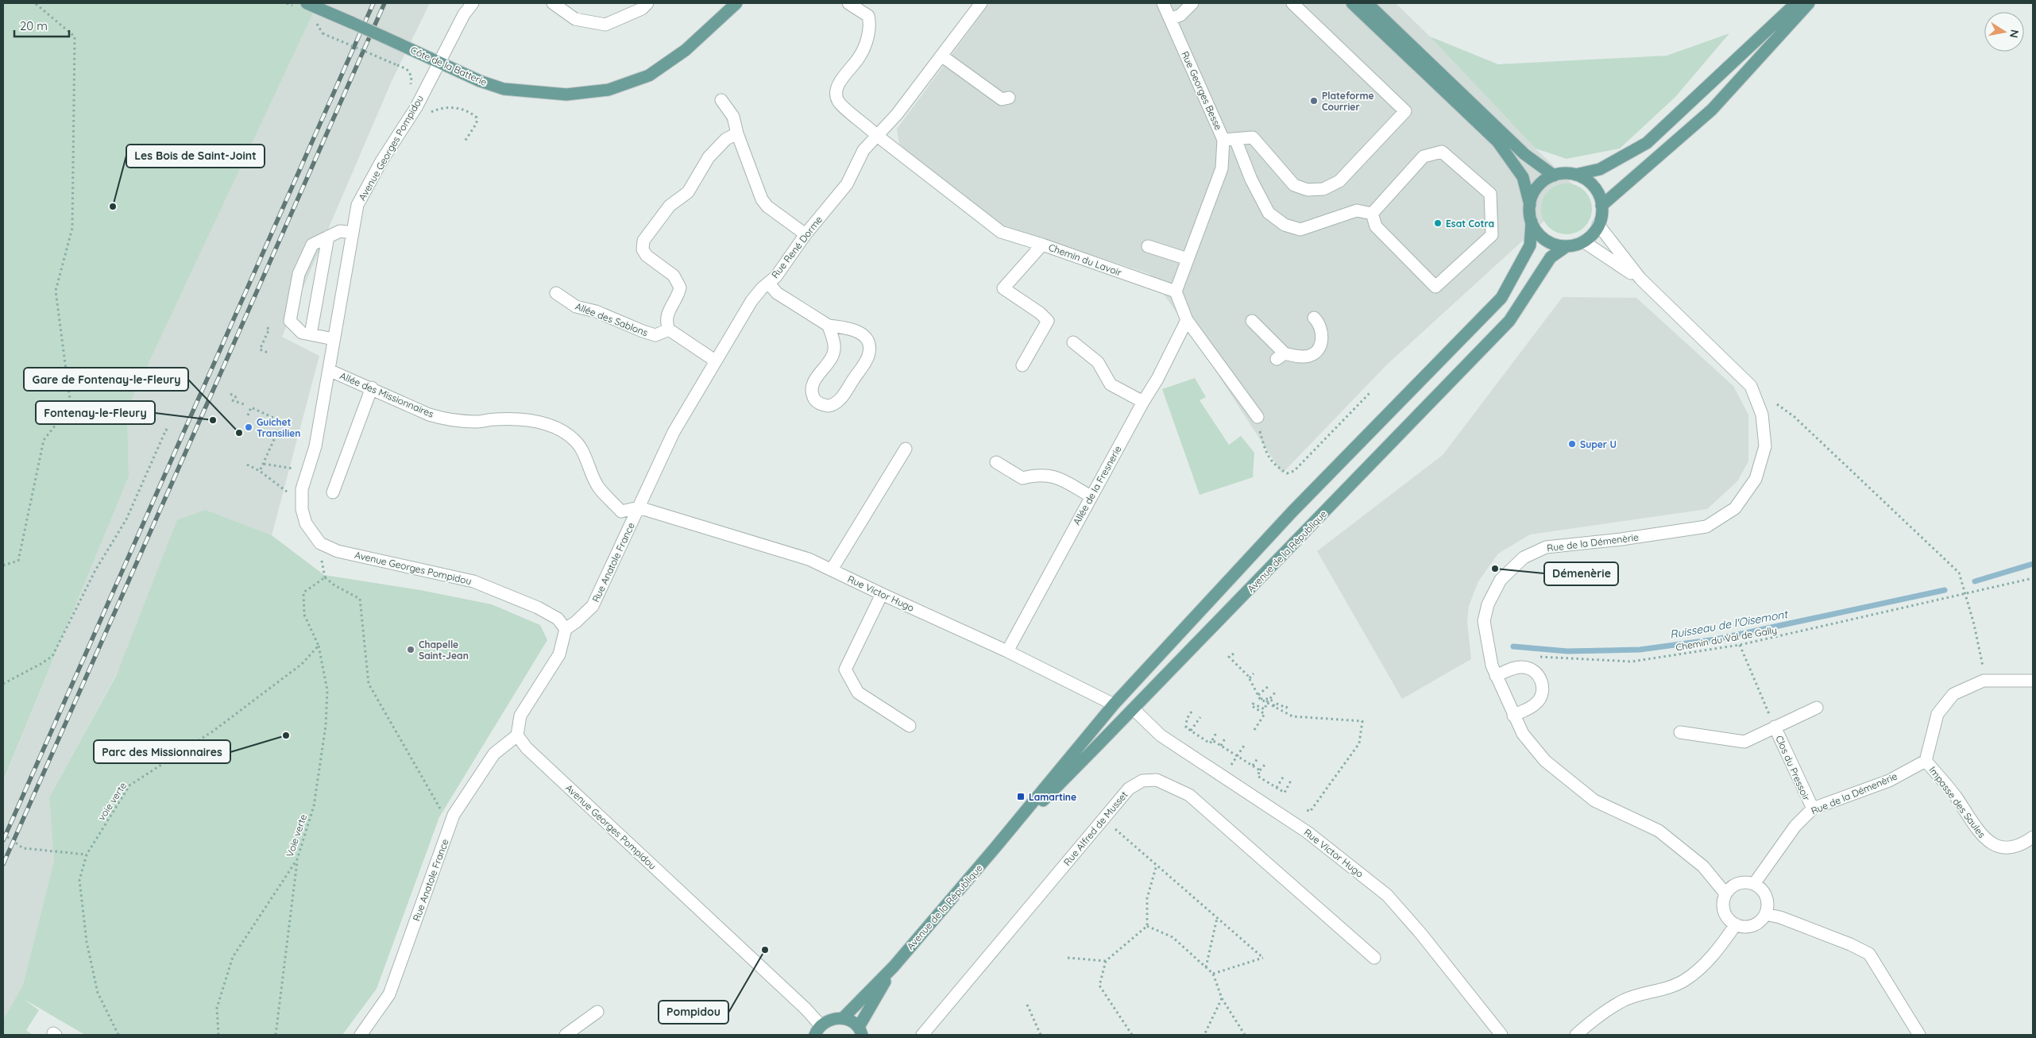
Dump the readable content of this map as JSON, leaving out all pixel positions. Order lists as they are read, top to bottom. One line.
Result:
{"streets":{"main road":["Côte de la Batterie","Avenue de la République"],"street":["Rue Georges Besse","Avenue Georges Pompidou","Rue René Dorme","Chemin du Lavoir","Allée des Sablons","Allée des Missionnaires","Allée de la Fresnerie","Rue de la Démenèrie","Rue Anatole France","Rue Victor Hugo","Clos du Pressoir","Impasse des Saules","Rue Alfred de Musset"],"path":["Chemin du Val de Gally","voie verte","Voie verte"]},"crossings":[["Côte de la Batterie","Avenue Georges Pompidou"],["Rue Georges Besse","Chemin du Lavoir"],["Avenue Georges Pompidou","Allée des Missionnaires"],["Avenue Georges Pompidou","Rue Anatole France"],["Rue René Dorme","Chemin du Lavoir"],["Rue René Dorme","Allée des Missionnaires"],["Rue René Dorme","Rue Anatole France"],["Rue René Dorme","Rue Victor Hugo"],["Allée des Missionnaires","Rue Anatole France"],["Allée des Missionnaires","Rue Victor Hugo"],["Allée de la Fresnerie","Rue Victor Hugo"],["Rue de la Démenèrie","Avenue de la République"],["Rue de la Démenèrie","Clos du Pressoir"],["Rue de la Démenèrie","Impasse des Saules"],["Avenue de la République","Rue Victor Hugo"],["Rue Anatole France","Rue Victor Hugo"],["voie verte","Voie verte"]],"water":["Ruisseau de l'Oisemont"],"places":{"other":["Plateforme Courrier","Les Bois de Saint-Joint","Esat Cotra","Fontenay-le-Fleury","Guichet Transilien","Gare de Fontenay-le-Fleury","Super U","Démenèrie","Chapelle Saint-Jean","Parc des Missionnaires","Pompidou"],"transit":["Lamartine"]},"scale_bar":"20 m","north":"right"}
